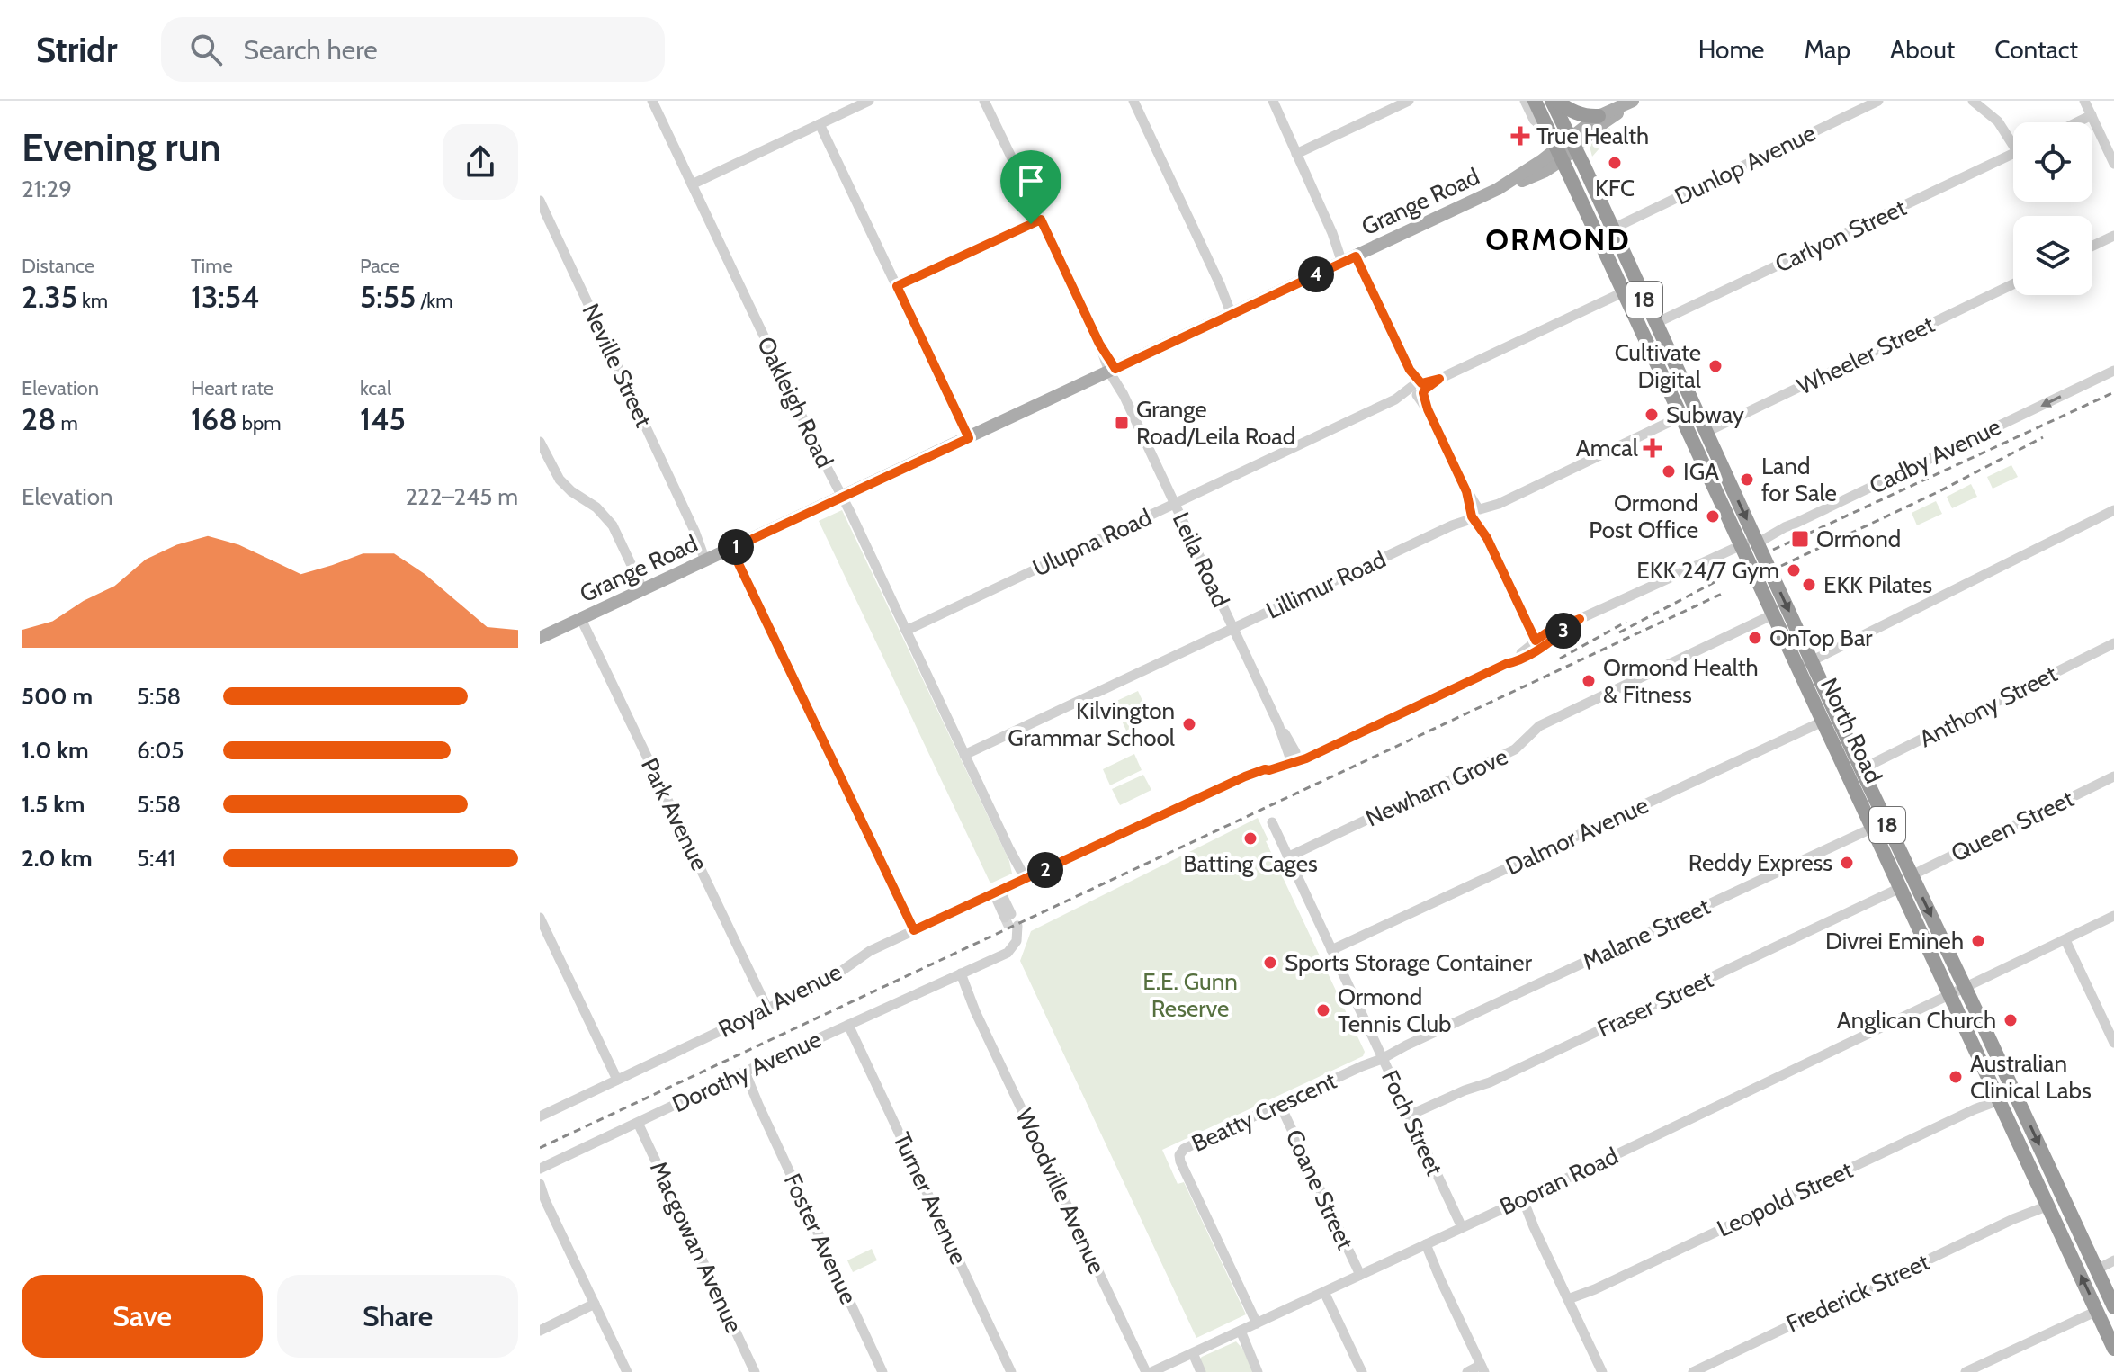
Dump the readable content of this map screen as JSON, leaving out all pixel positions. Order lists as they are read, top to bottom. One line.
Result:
{"streets":{"highway":["18","North Road"],"main road":["Grange Road"],"street":["Dunlop Avenue","Carlyon Street","Wheeler Street","Neville Street","Oakleigh Road","Cadby Avenue","Ulupna Road","Leila Road","Lillimur Road","Anthony Street","Newham Grove","Park Avenue","Queen Street","Dalmor Avenue","Malane Street","Royal Avenue","Fraser Street","Dorothy Avenue","Beatty Crescent","Foch Street","Booran Road","Coane Street","Woodville Avenue","Turner Avenue","Leopold Street","Foster Avenue","Macgowan Avenue","Frederick Street"]},"crossings":[["Dunlop Avenue","North Road"],["Grange Road","Neville Street"],["Grange Road","Oakleigh Road"],["Grange Road","Leila Road"],["Grange Road","North Road"],["Grange Road","Park Avenue"],["Carlyon Street","North Road"],["Wheeler Street","North Road"],["Oakleigh Road","Ulupna Road"],["Oakleigh Road","Lillimur Road"],["Oakleigh Road","Royal Avenue"],["Cadby Avenue","North Road"],["Cadby Avenue","Royal Avenue"],["Ulupna Road","Leila Road"],["Ulupna Road","North Road"],["Leila Road","Lillimur Road"],["Leila Road","Royal Avenue"],["Lillimur Road","North Road"],["Anthony Street","North Road"],["North Road","Newham Grove"],["North Road","Queen Street"],["North Road","Dalmor Avenue"],["North Road","Malane Street"],["North Road","Fraser Street"],["North Road","Booran Road"],["North Road","Leopold Street"],["North Road","Frederick Street"],["Newham Grove","Foch Street"],["Park Avenue","Royal Avenue"],["Dalmor Avenue","Foch Street"],["Malane Street","Beatty Crescent"],["Malane Street","Foch Street"],["Fraser Street","Foch Street"],["Dorothy Avenue","Woodville Avenue"],["Dorothy Avenue","Turner Avenue"],["Dorothy Avenue","Foster Avenue"],["Dorothy Avenue","Macgowan Avenue"],["Beatty Crescent","Foch Street"],["Beatty Crescent","Booran Road"],["Beatty Crescent","Coane Street"],["Foch Street","Booran Road"],["Booran Road","Coane Street"],["Booran Road","Woodville Avenue"]],"one_way":["Cadby Avenue"],"districts":["ORMOND"],"parks":["E.E. Gunn Reserve"],"places":{"health":["True Health","Amcal"],"other":["KFC","Cultivate Digital","Subway","IGA","Land for Sale","Ormond Post Office","EKK 24/7 Gym","EKK Pilates","OnTop Bar","Ormond Health & Fitness","Kilvington Grammar School","Batting Cages","Reddy Express","Divrei Emineh","Sports Storage Container","Ormond Tennis Club","Anglican Church","Australian Clinical Labs"],"transit":["Grange Road/Leila Road","Ormond"]},"page":{"header":"Stridr","search":"Search here","nav":["Home","Map","About","Contact"],"heading":["Evening run","21:29"],"stats":[["Distance","2.35 km"],["Time","13:54"],["Pace","5:55 /km"],["Elevation","28 m"],["Heart rate","168 bpm"],["kcal","145"]],"pins":["4","1","3","2"],"chart":["Elevation","222–245 m"],"list":[{"name":"500 m","note":"5:58"},{"name":"1.0 km","note":"6:05"},{"name":"1.5 km","note":"5:58"},{"name":"2.0 km","note":"5:41"}],"buttons":["Save","Share"]}}
